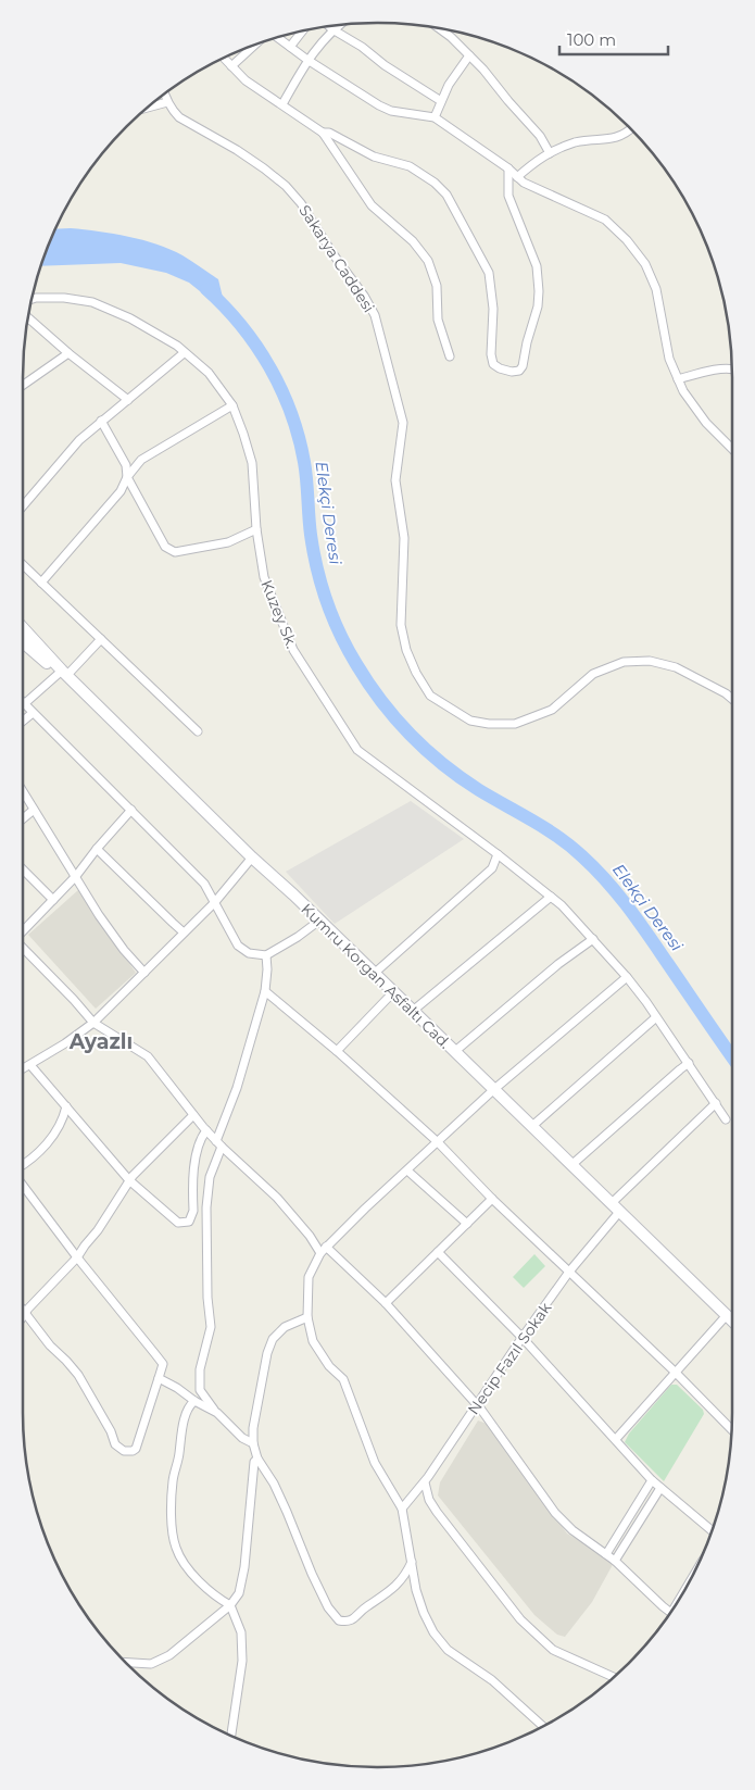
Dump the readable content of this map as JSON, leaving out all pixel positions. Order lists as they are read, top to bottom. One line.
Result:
{"streets":{"main road":["Kumru Korgan Asfaltı Cad."],"street":["Sakarya Caddesi","Kuzey Sk.","Necip Fazıl Sokak"]},"crossings":[["Kumru Korgan Asfaltı Cad.","Necip Fazıl Sokak"]],"districts":["Ayazlı"],"water":["Elekçi Deresi"],"scale_bar":"100 m"}
